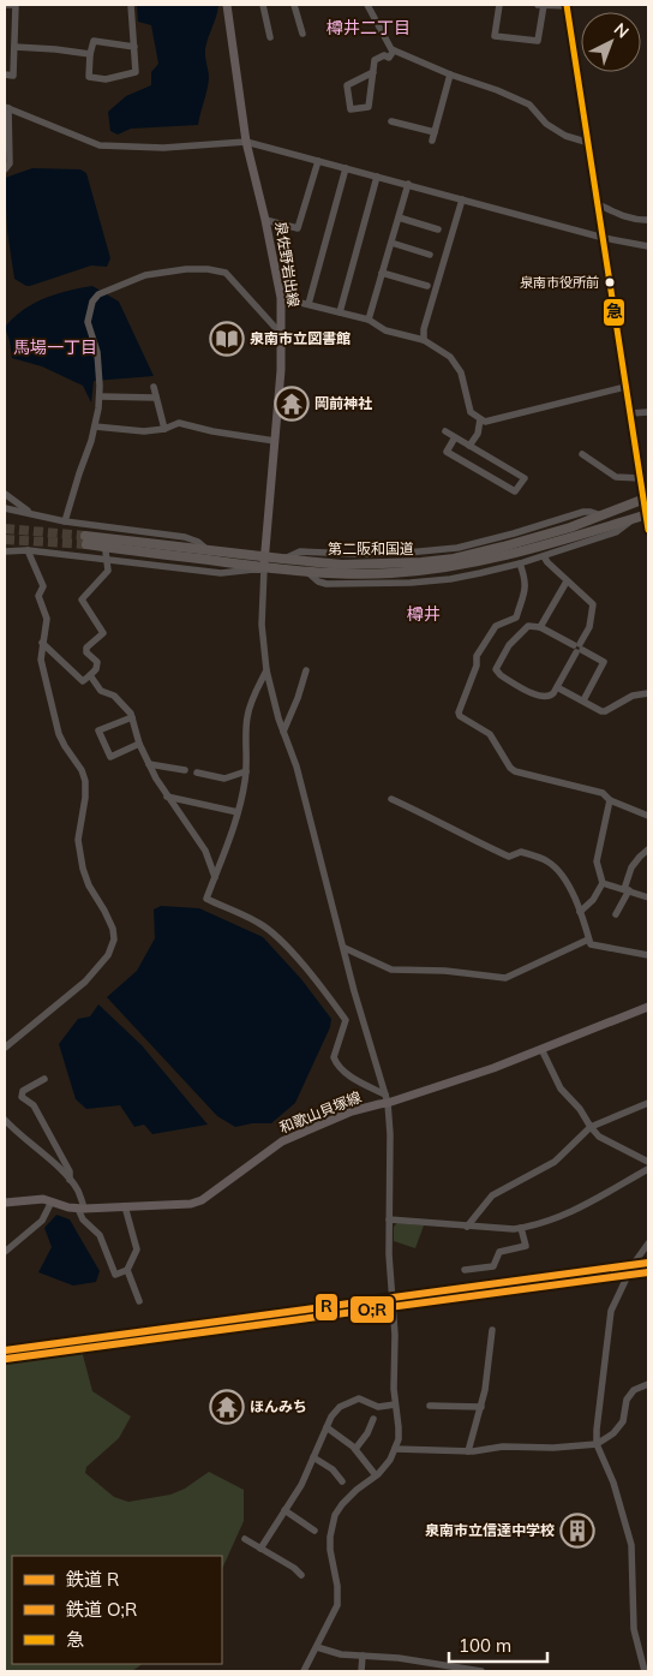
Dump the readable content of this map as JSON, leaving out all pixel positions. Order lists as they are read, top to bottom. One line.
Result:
{"streets":{"highway":["第二阪和国道"],"main road":["泉佐野岩出線","和歌山貝塚線"]},"crossings":[["泉佐野岩出線","第二阪和国道"]],"districts":["樽井二丁目","馬場一丁目","樽井"],"places":{"other":["泉南市役所前"],"library":["泉南市立図書館"],"temple":["岡前神社","ほんみち"],"building":["泉南市立信達中学校"]},"lines":["transit line 急","rail line R","rail line O;R"],"legend":["鉄道 R","鉄道 O;R","急"],"scale_bar":"100 m","north":"top right"}
